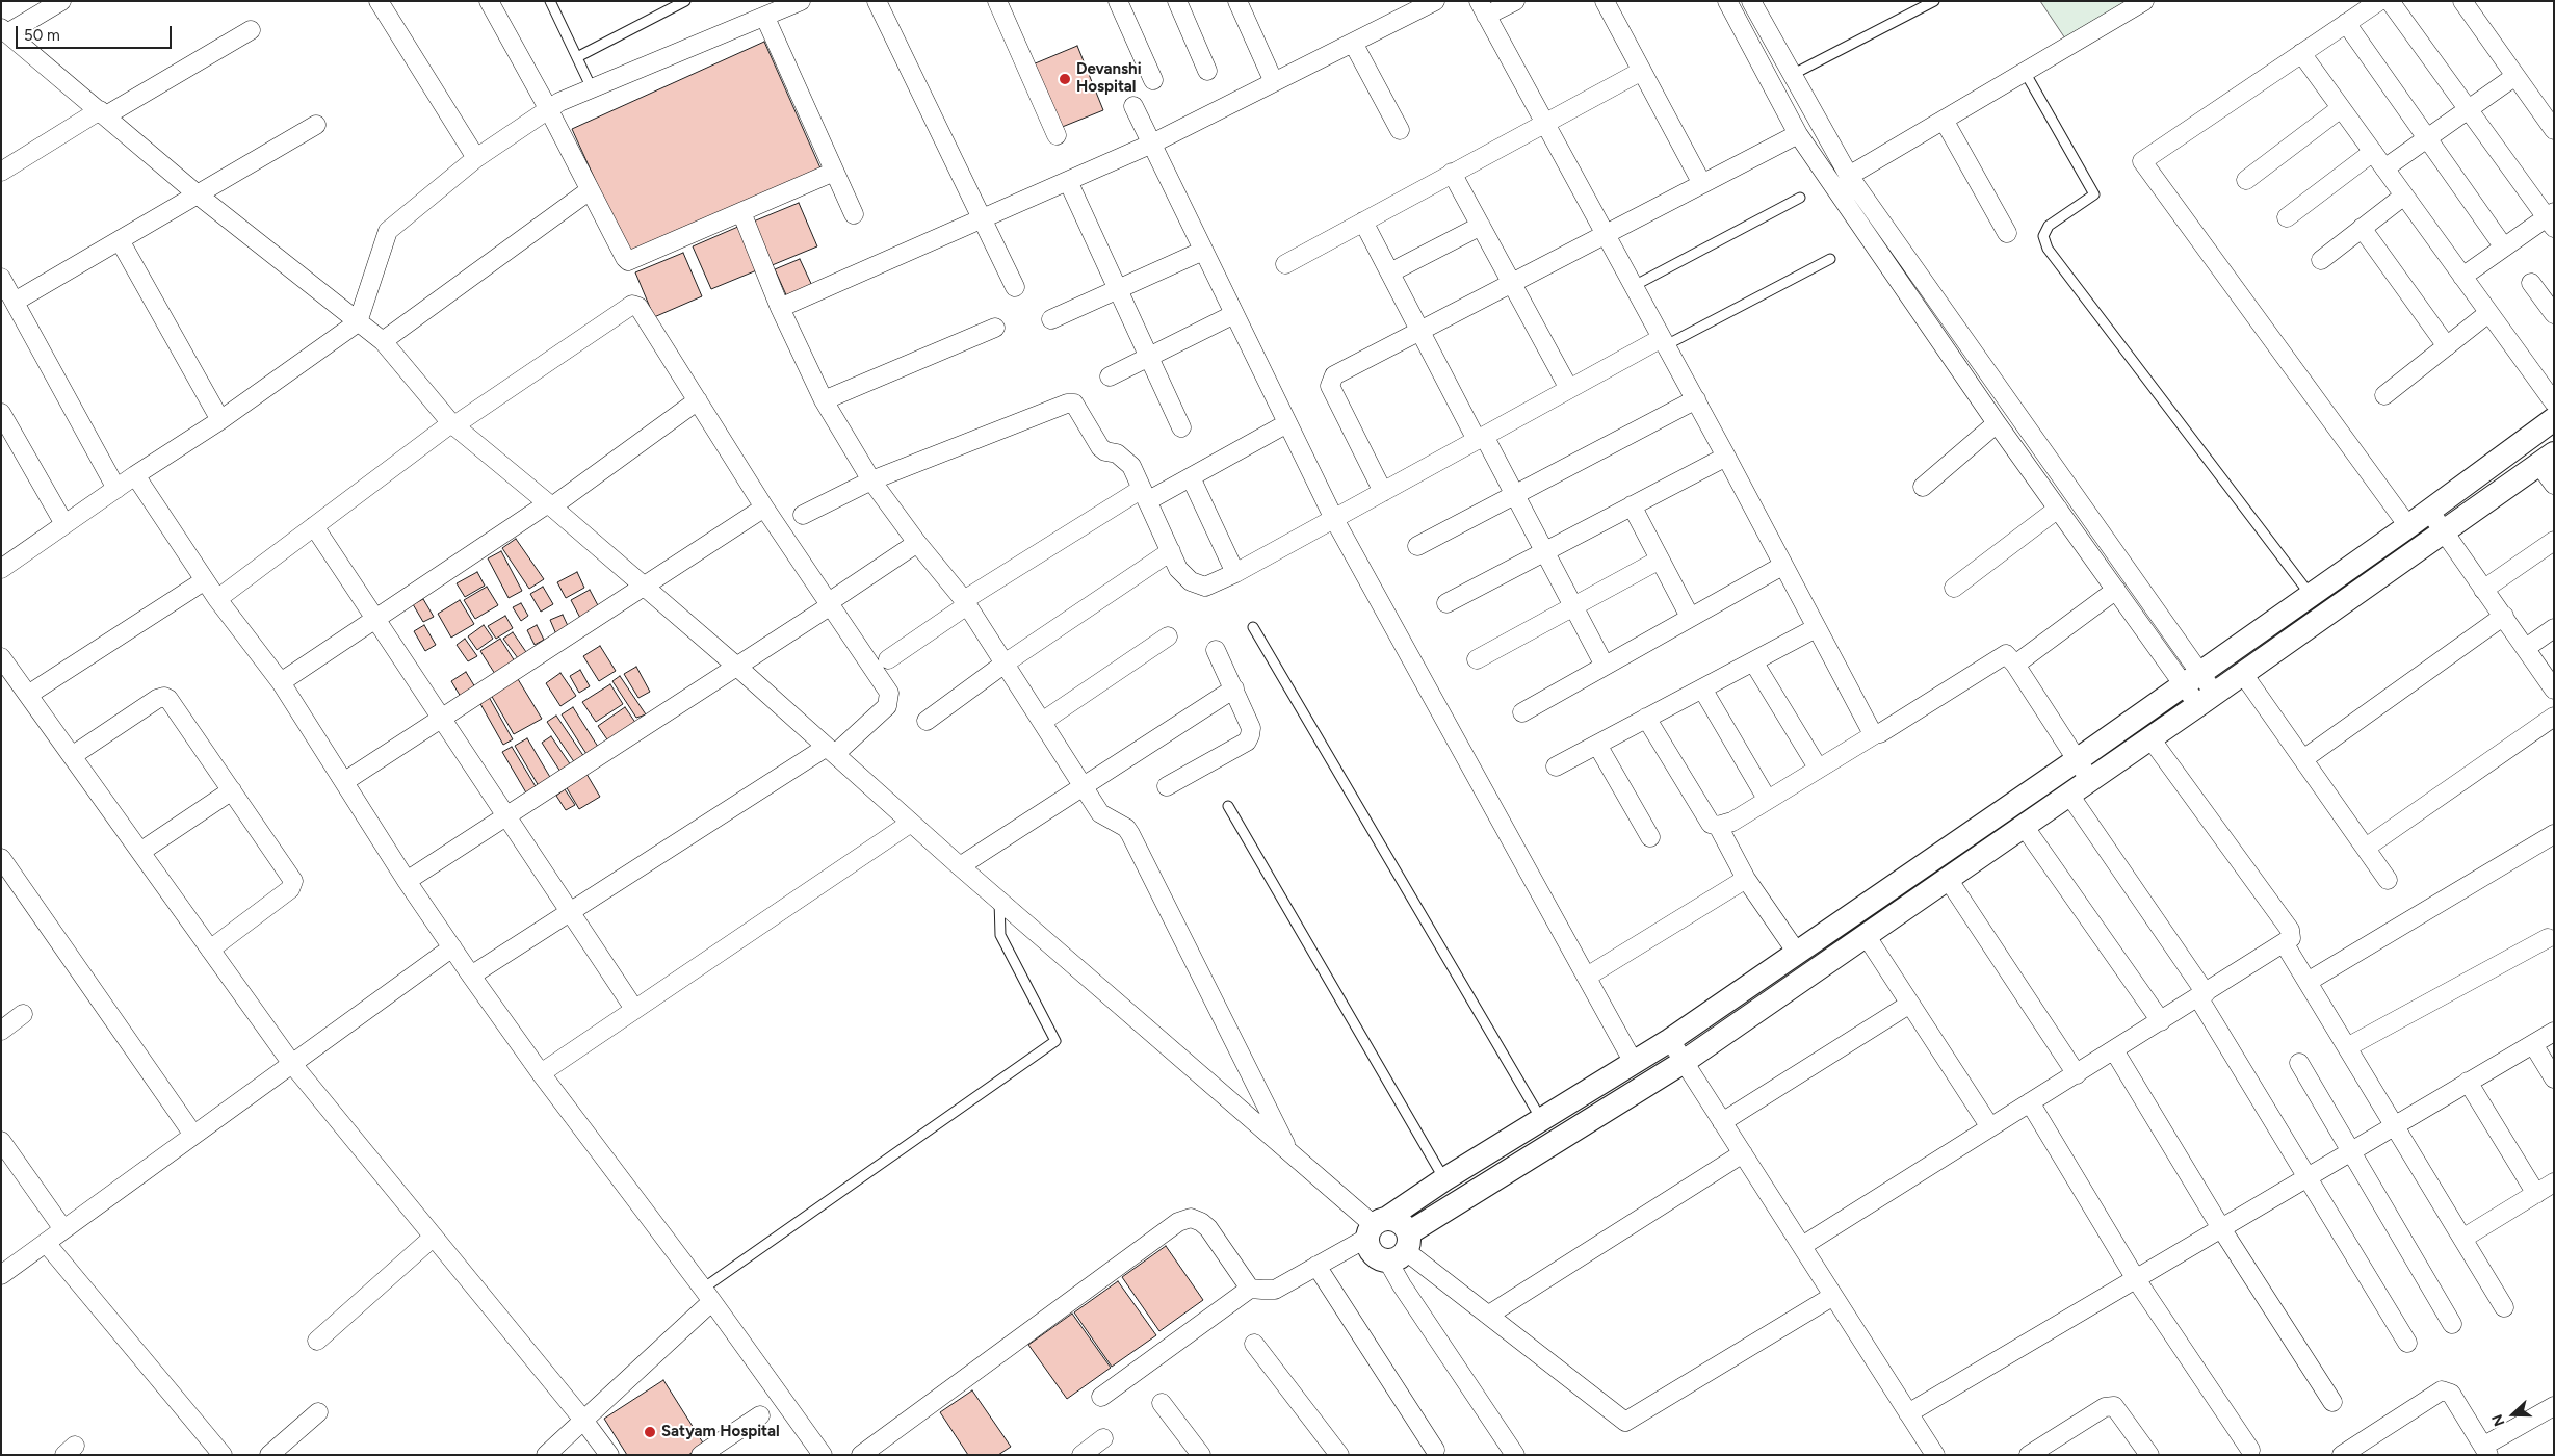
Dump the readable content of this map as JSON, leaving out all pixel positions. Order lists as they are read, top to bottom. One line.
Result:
{"places":["Devanshi Hospital","Satyam Hospital"],"scale_bar":"50 m","north":"left"}
